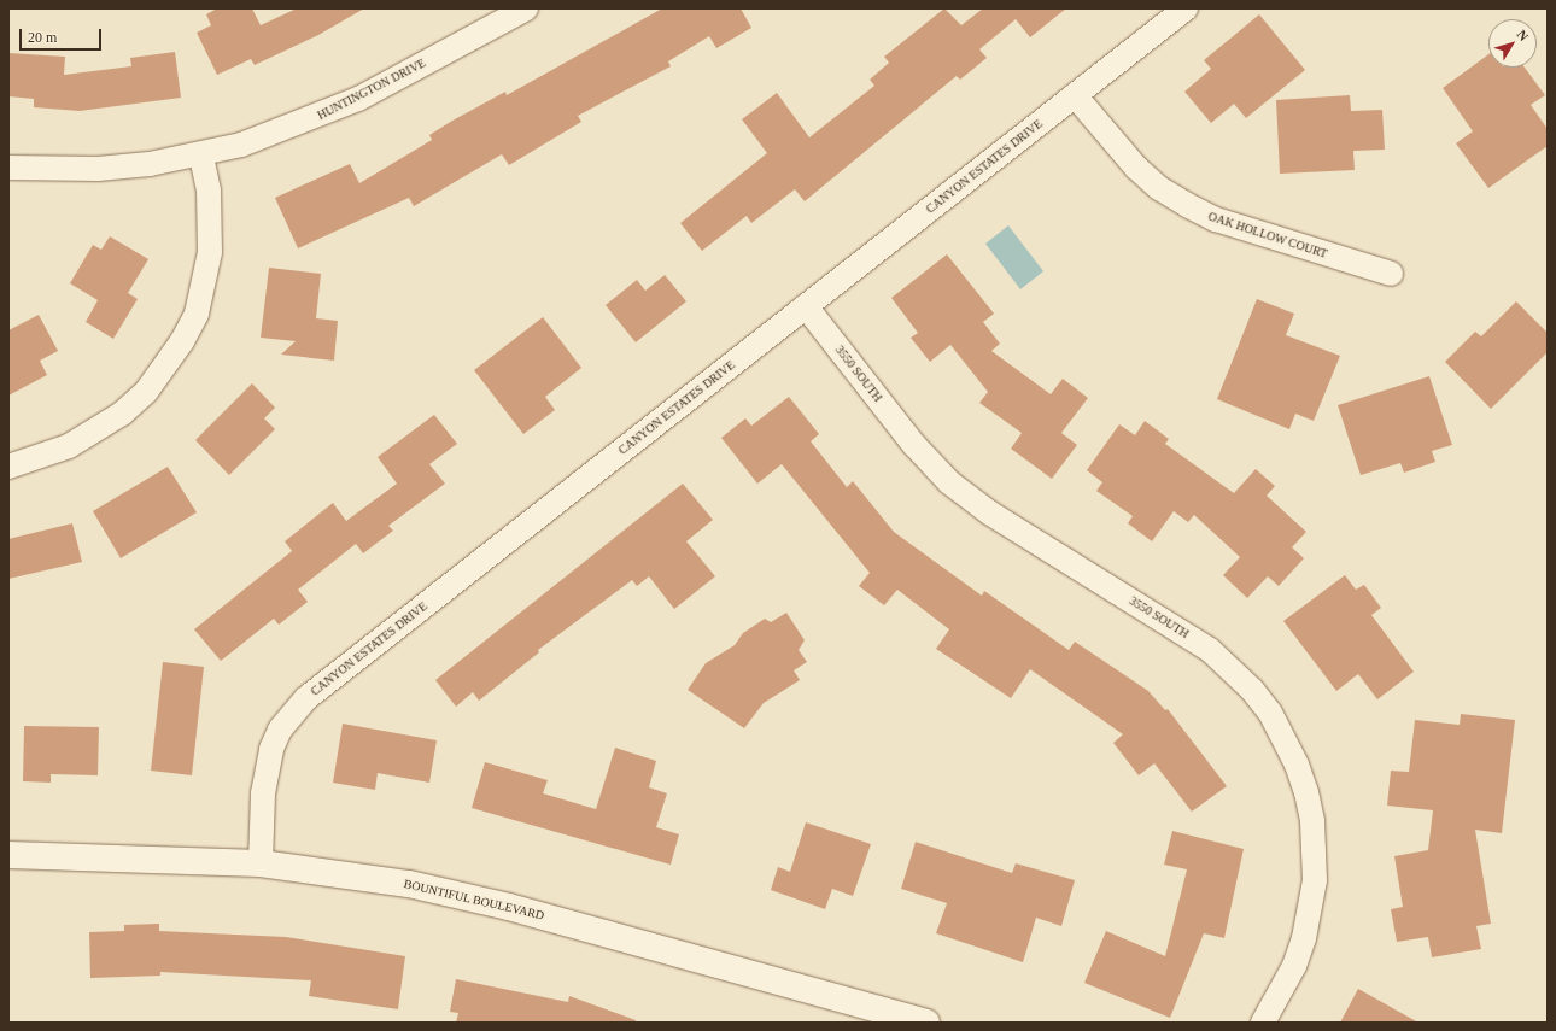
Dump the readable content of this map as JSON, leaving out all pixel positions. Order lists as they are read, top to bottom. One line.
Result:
{"streets":{"main road":["BOUNTIFUL BOULEVARD"],"street":["HUNTINGTON DRIVE","CANYON ESTATES DRIVE","OAK HOLLOW COURT","3550 SOUTH"]},"crossings":[["CANYON ESTATES DRIVE","OAK HOLLOW COURT"],["CANYON ESTATES DRIVE","3550 SOUTH"],["CANYON ESTATES DRIVE","BOUNTIFUL BOULEVARD"]],"scale_bar":"20 m","north":"top right"}
